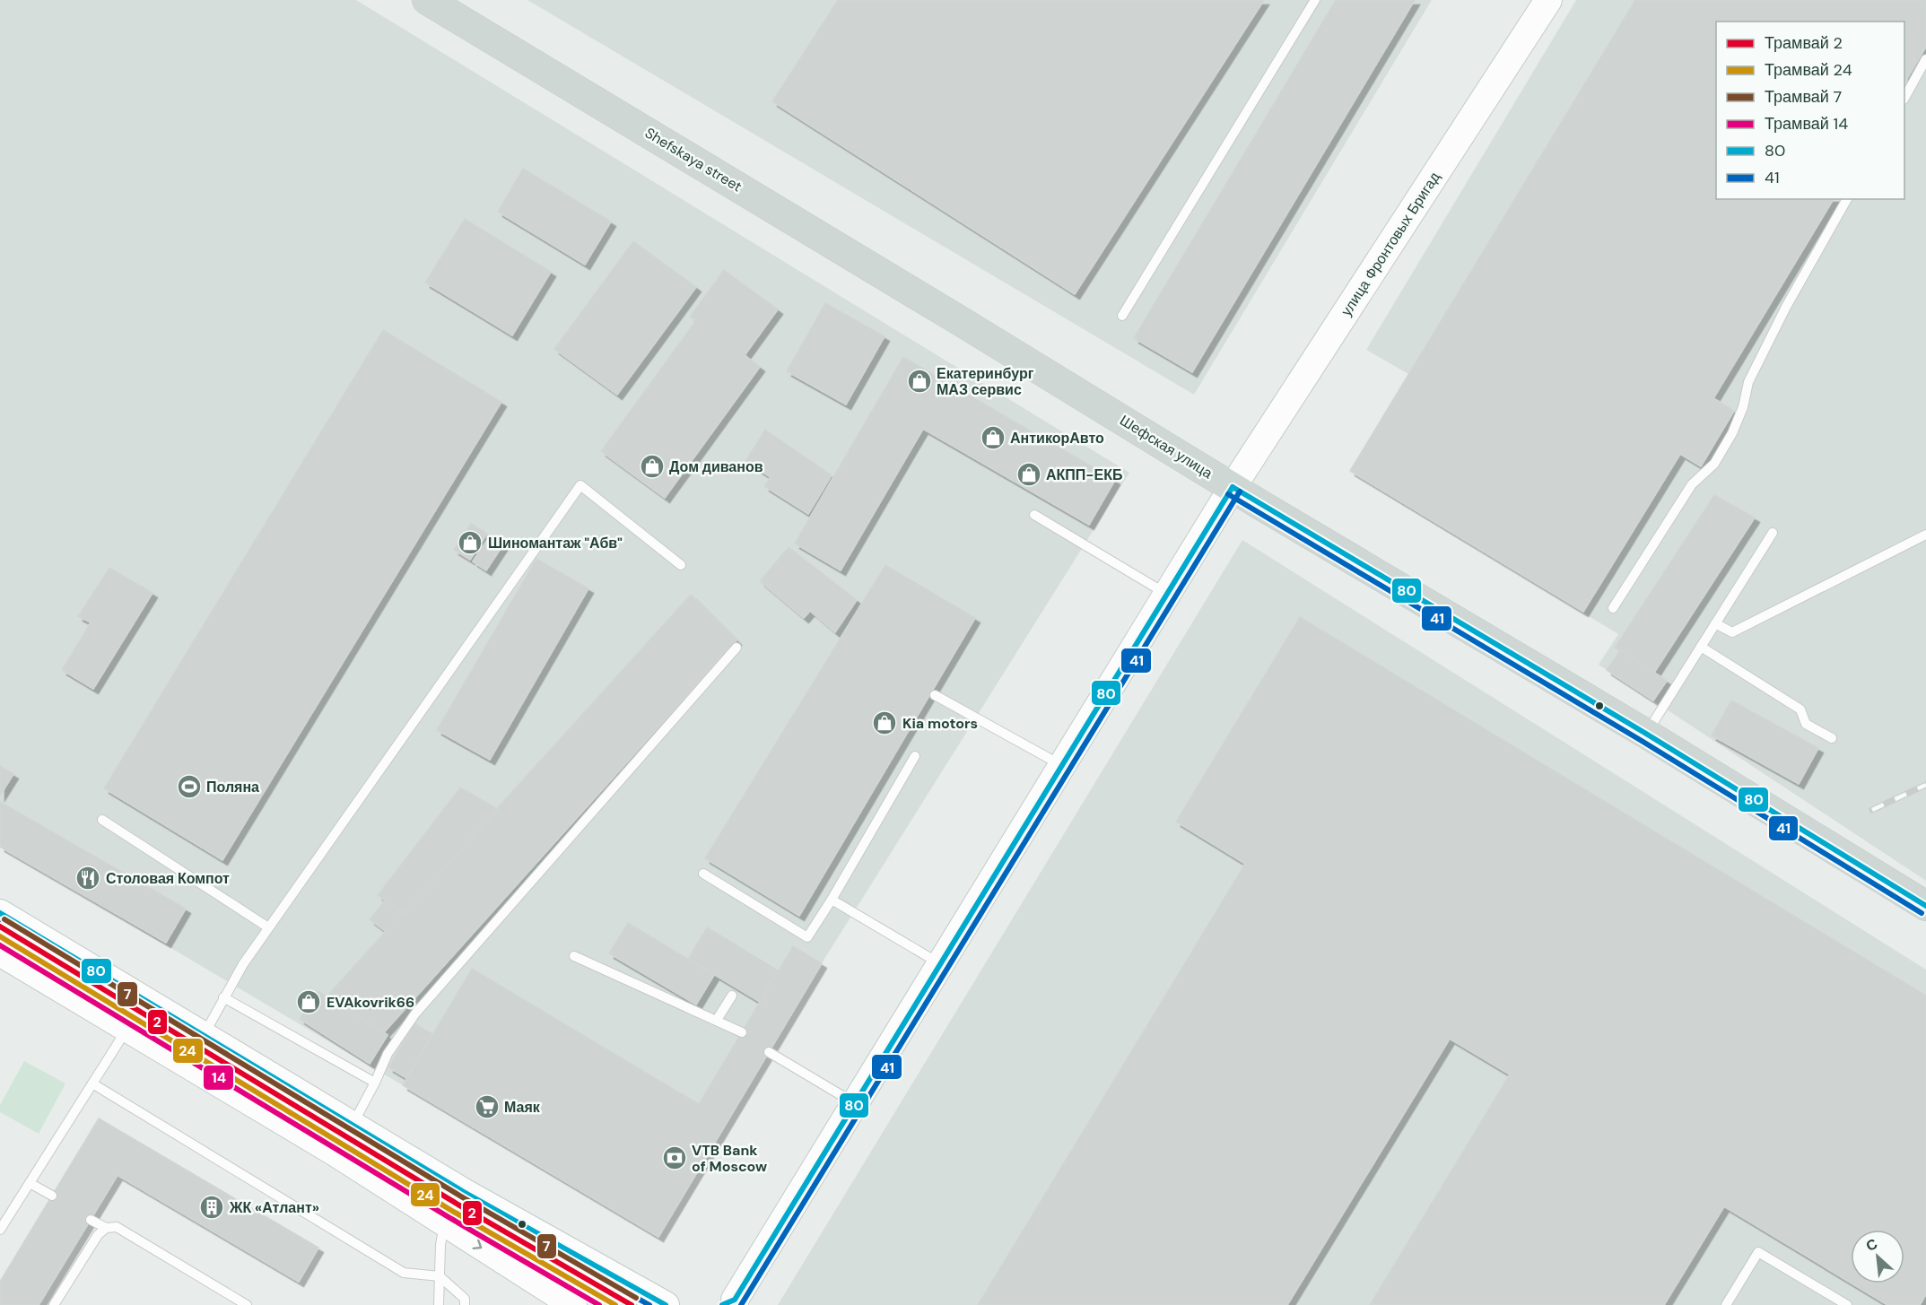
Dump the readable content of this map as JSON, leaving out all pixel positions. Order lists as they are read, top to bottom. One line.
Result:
{"streets":{"main road":["улица Фронтовых Бригад","Шефская улица"]},"crossings":[["улица Фронтовых Бригад","Шефская улица"]],"places":{"shop":["Екатеринбург МАЗ сервис","АнтикорАвто","Дом диванов","АКПП-ЕКБ","Шиномантаж \"Абв\"","Kia motors","EVAkovrik66"],"sports":["Поляна"],"restaurant":["Столовая Компот"],"supermarket":["Маяк"],"bank":["VTB Bank of Moscow"],"building":["ЖК «Атлант»"]},"lines":["transit line 80","transit line 41","tram line 7","tram line 2","tram line 24","tram line 14"],"legend":["Трамвай 2","Трамвай 24","Трамвай 7","Трамвай 14","80","41"],"north":"top left"}
